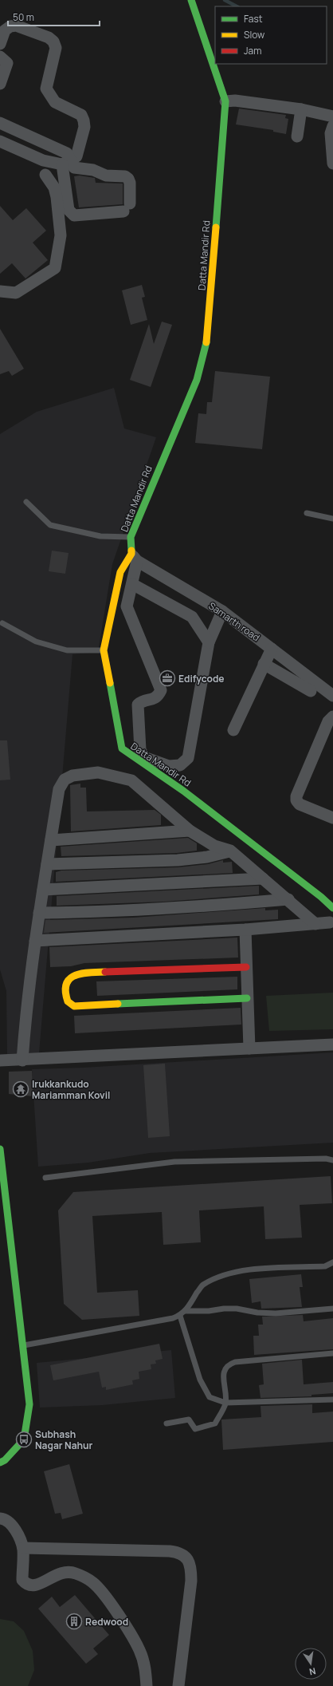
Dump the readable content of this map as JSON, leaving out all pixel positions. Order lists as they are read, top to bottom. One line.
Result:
{"streets":{"street":["Datta Mandir Rd","Samarth road"]},"crossings":[["Datta Mandir Rd","Samarth road"]],"places":{"office":["Edifycode"],"temple":["Irukkankudo Mariamman Kovil"],"bus stop":["Subhash Nagar Nahur"],"building":["Redwood"]},"legend":["Fast","Slow","Jam"],"scale_bar":"50 m","north":"bottom"}
